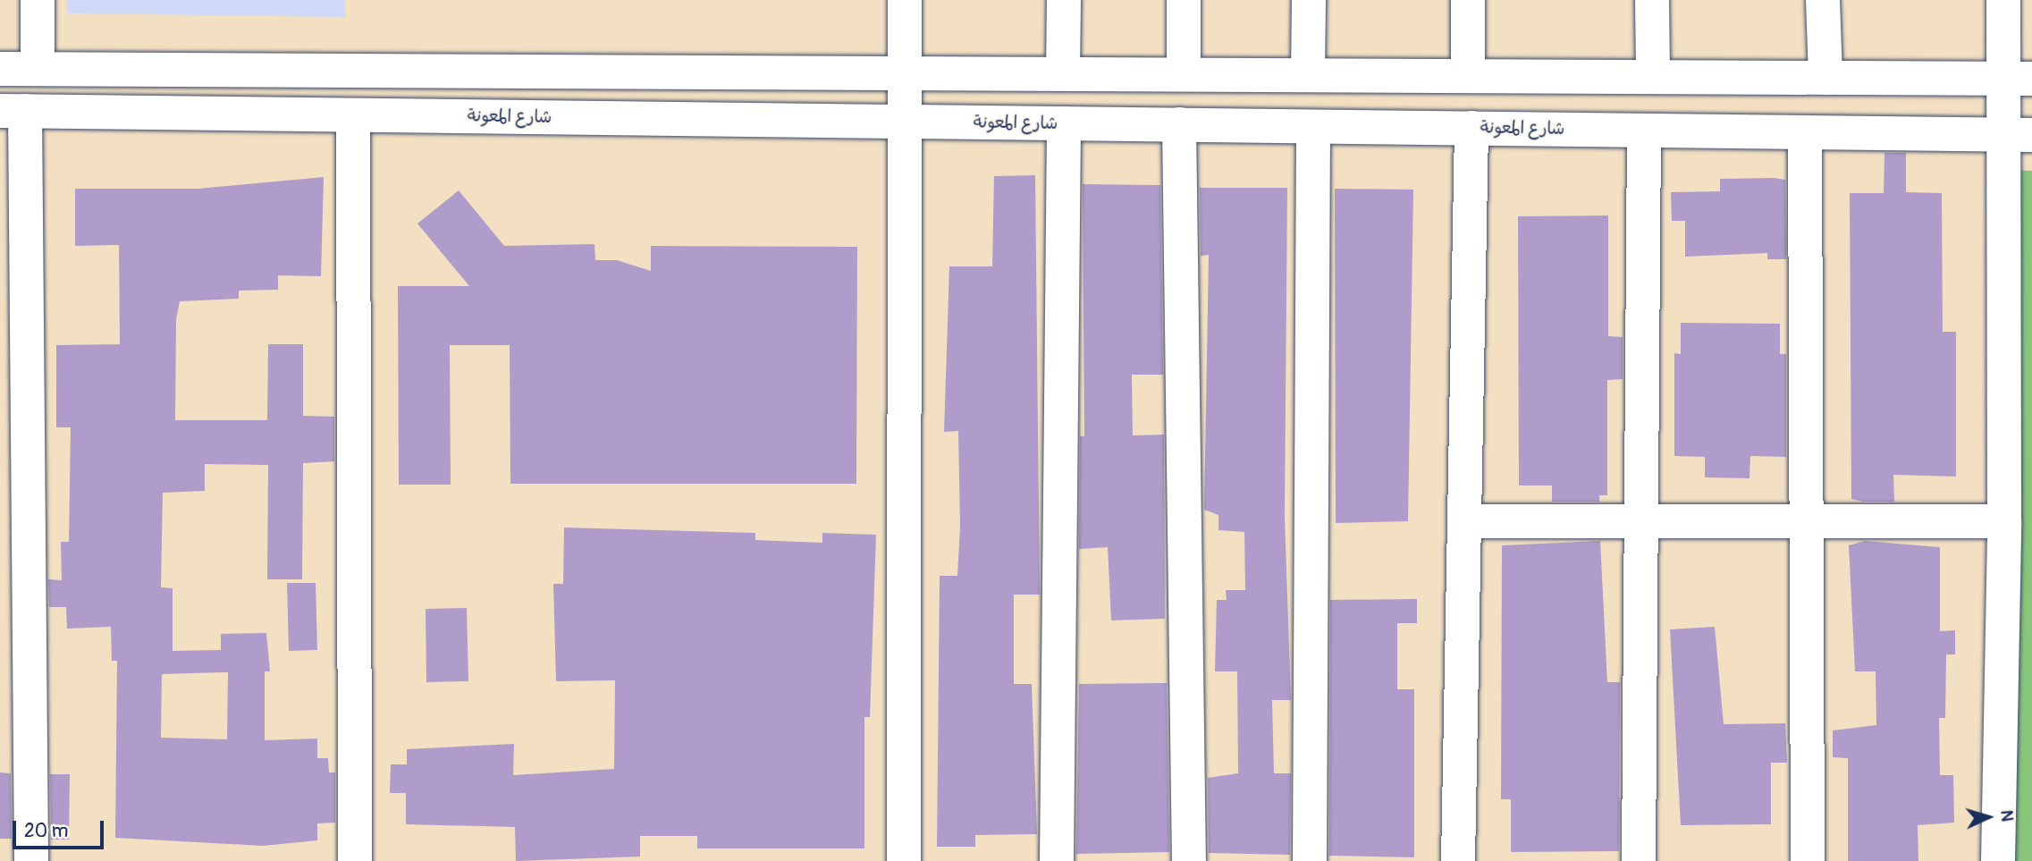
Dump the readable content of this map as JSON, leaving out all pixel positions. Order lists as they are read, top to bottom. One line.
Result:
{"streets":{"main road":["شارع المعونة"]},"scale_bar":"20 m","north":"right"}
